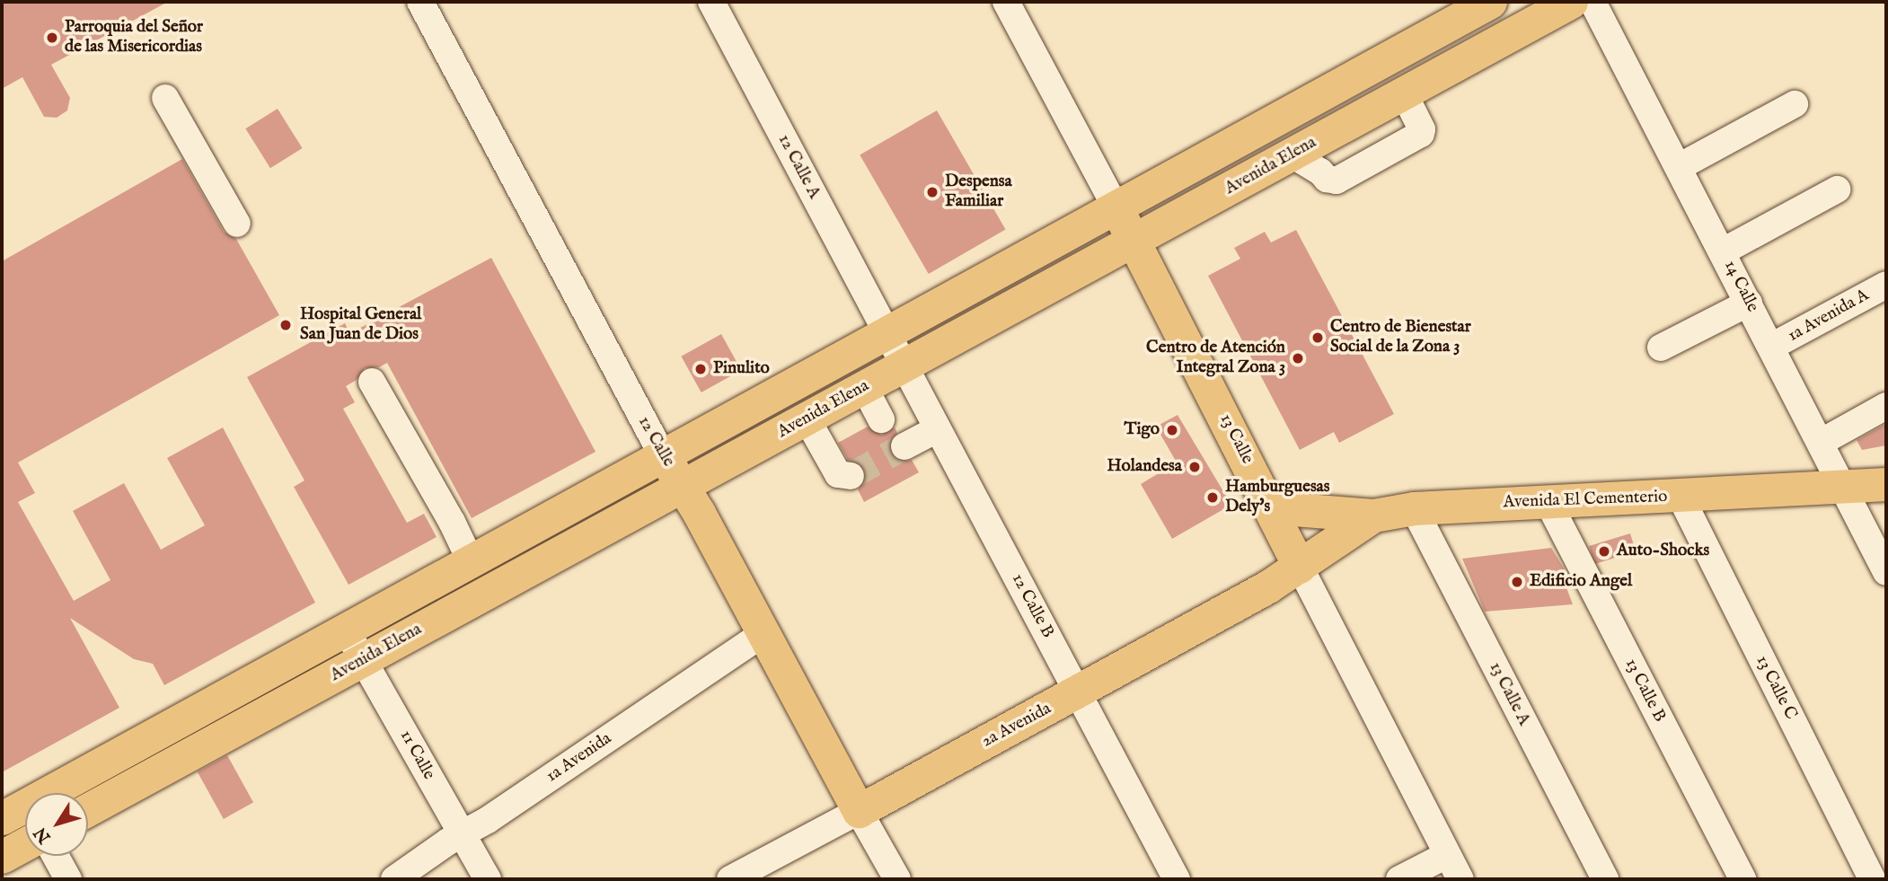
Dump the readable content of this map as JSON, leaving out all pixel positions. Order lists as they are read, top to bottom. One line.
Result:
{"streets":{"main road":["Avenida Elena","13 Calle","12 Calle","Avenida El Cementerio","2a Avenida"],"street":["12 Calle A","14 Calle","1a Avenida A","12 Calle B","13 Calle C","13 Calle B","13 Calle A","11 Calle","1a Avenida"]},"crossings":[["Avenida Elena","12 Calle A"],["Avenida Elena","13 Calle"],["Avenida Elena","12 Calle"],["Avenida Elena","12 Calle B"],["Avenida Elena","11 Calle"],["12 Calle A","12 Calle B"],["14 Calle","1a Avenida A"],["14 Calle","Avenida El Cementerio"],["13 Calle","Avenida El Cementerio"],["13 Calle","2a Avenida"],["12 Calle","2a Avenida"],["12 Calle","1a Avenida"],["Avenida El Cementerio","13 Calle C"],["Avenida El Cementerio","13 Calle B"],["Avenida El Cementerio","13 Calle A"],["Avenida El Cementerio","2a Avenida"],["12 Calle B","2a Avenida"],["11 Calle","1a Avenida"]],"places":["Parroquia del Señor de las Misericordias","Despensa Familiar","Hospital General San Juan de Dios","Centro de Bienestar Social de la Zona 3","Centro de Atención Integral Zona 3","Pinulito","Tigo","Holandesa","Hamburguesas Dely's","Auto-Shocks","Edificio Angel"],"north":"bottom left"}
